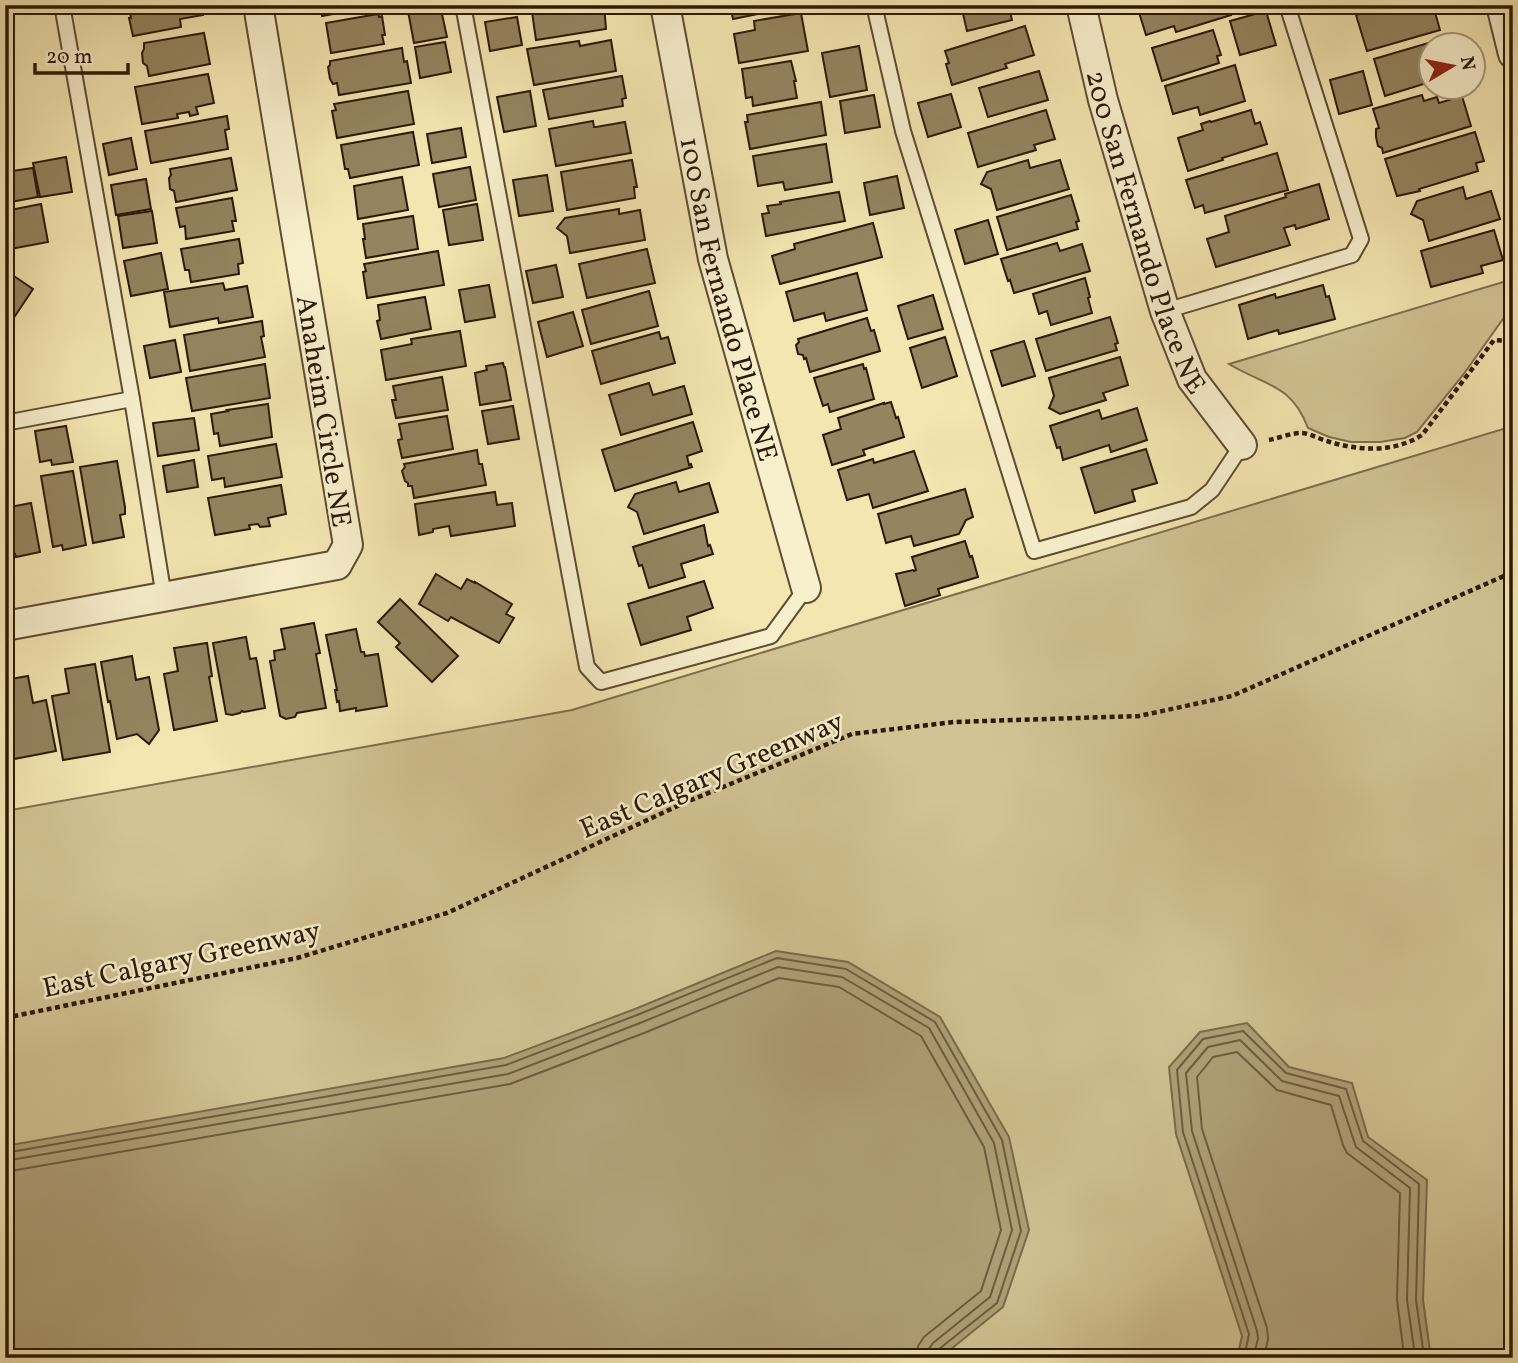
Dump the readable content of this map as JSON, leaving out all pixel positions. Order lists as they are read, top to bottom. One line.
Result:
{"streets":{"street":["200 San Fernando Place NE","100 San Fernando Place NE","Anaheim Circle NE"],"path":["East Calgary Greenway"]},"scale_bar":"20 m","north":"right"}
